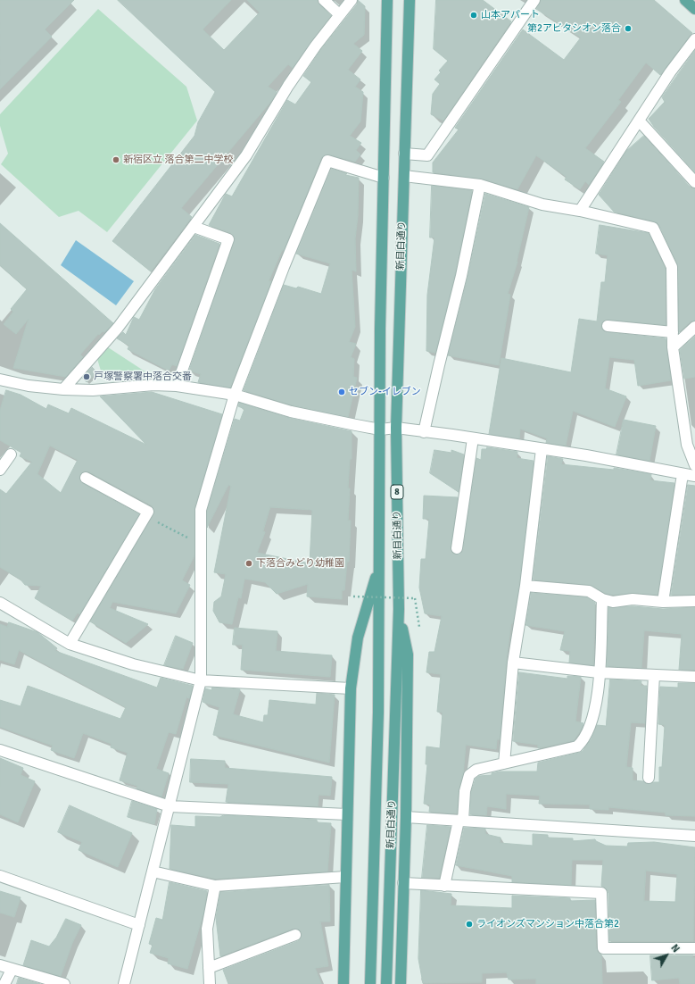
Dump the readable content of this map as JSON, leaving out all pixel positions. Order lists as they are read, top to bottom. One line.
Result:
{"streets":{"main road":["新目白通り","8"]},"places":["山本アパート","第2アビタシオン落合","新宿区立 落合第二中学校","戸塚警察署中落合交番","セブン-イレブン","下落合みどり幼稚園","ライオンズマンション中落合第2"],"north":"top right"}
